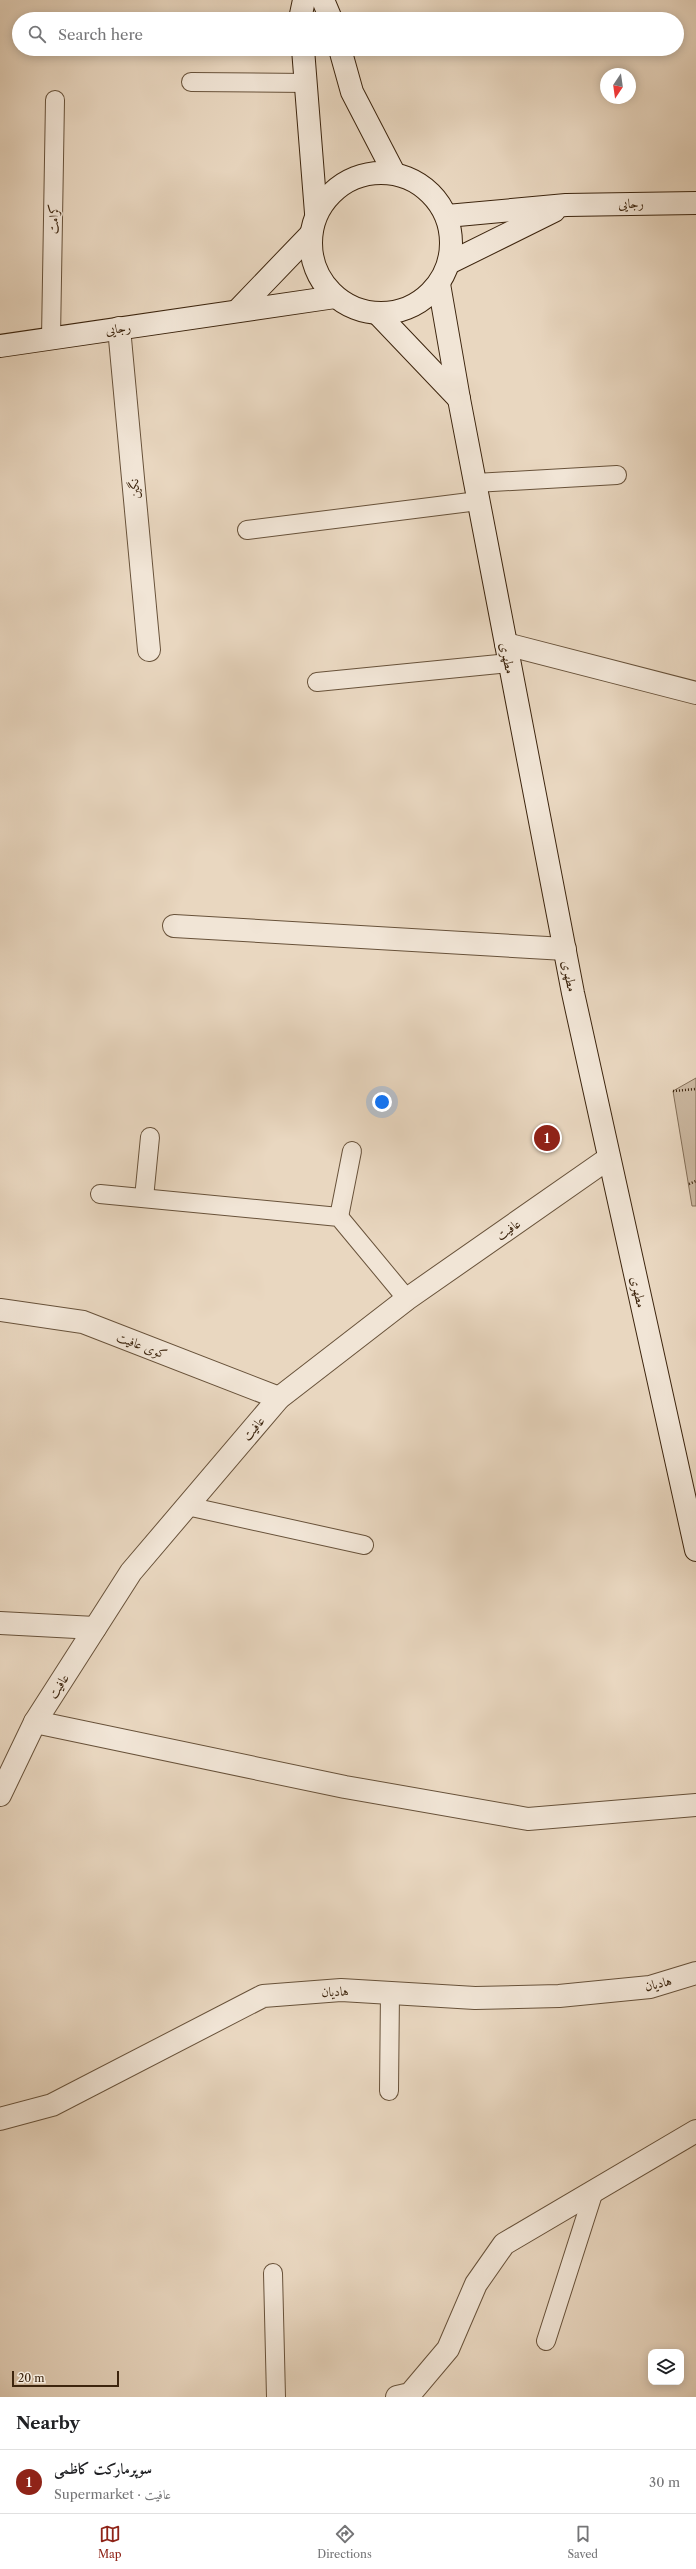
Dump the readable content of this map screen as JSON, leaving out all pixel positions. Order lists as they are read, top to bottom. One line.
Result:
{"streets":{"street":["رجایی","نگین","مطهری","عافیت","کوی عافیت","هادیان"],"lane":["کرامت"]},"crossings":[["رجایی","کرامت"],["رجایی","نگین"],["رجایی","مطهری"],["مطهری","عافیت"],["عافیت","کوی عافیت"]],"scale_bar":"20 m","north":"bottom","page":{"search":"Search here","pins":"1","scale":"20 m","heading":"Nearby","list":[{"mark":"1","name":"سوپرمارکت کاظمی","note":"Supermarket · عافیت","value":"30 m"}],"nav":["Map","Directions","Saved"]}}
